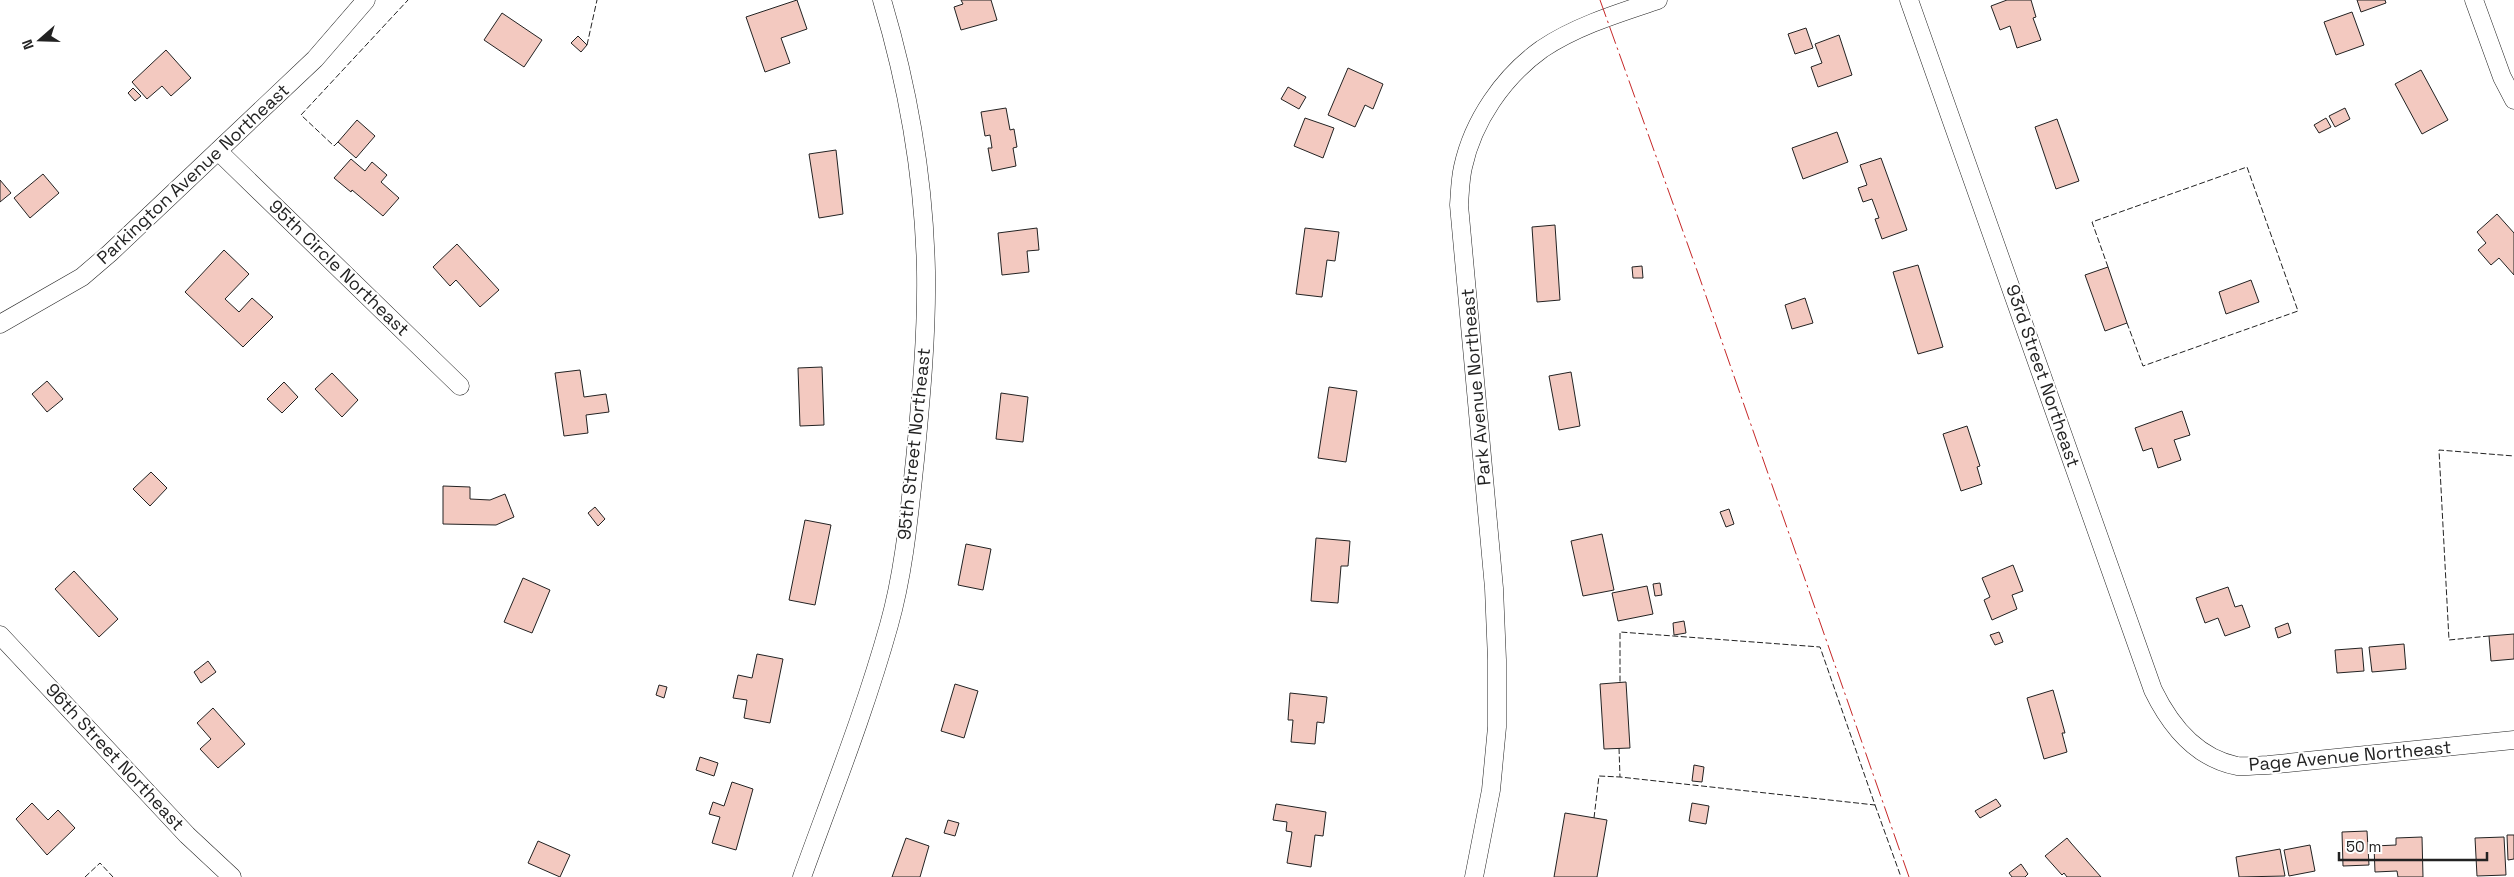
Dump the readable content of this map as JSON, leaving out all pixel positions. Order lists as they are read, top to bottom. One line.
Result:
{"streets":{"street":["Parkington Avenue Northeast","95th Circle Northeast","93rd Street Northeast","Park Avenue Northeast","95th Street Northeast","Page Avenue Northeast","96th Street Northeast"]},"crossings":[["Parkington Avenue Northeast","95th Circle Northeast"],["93rd Street Northeast","Page Avenue Northeast"]],"scale_bar":"50 m","north":"left"}
